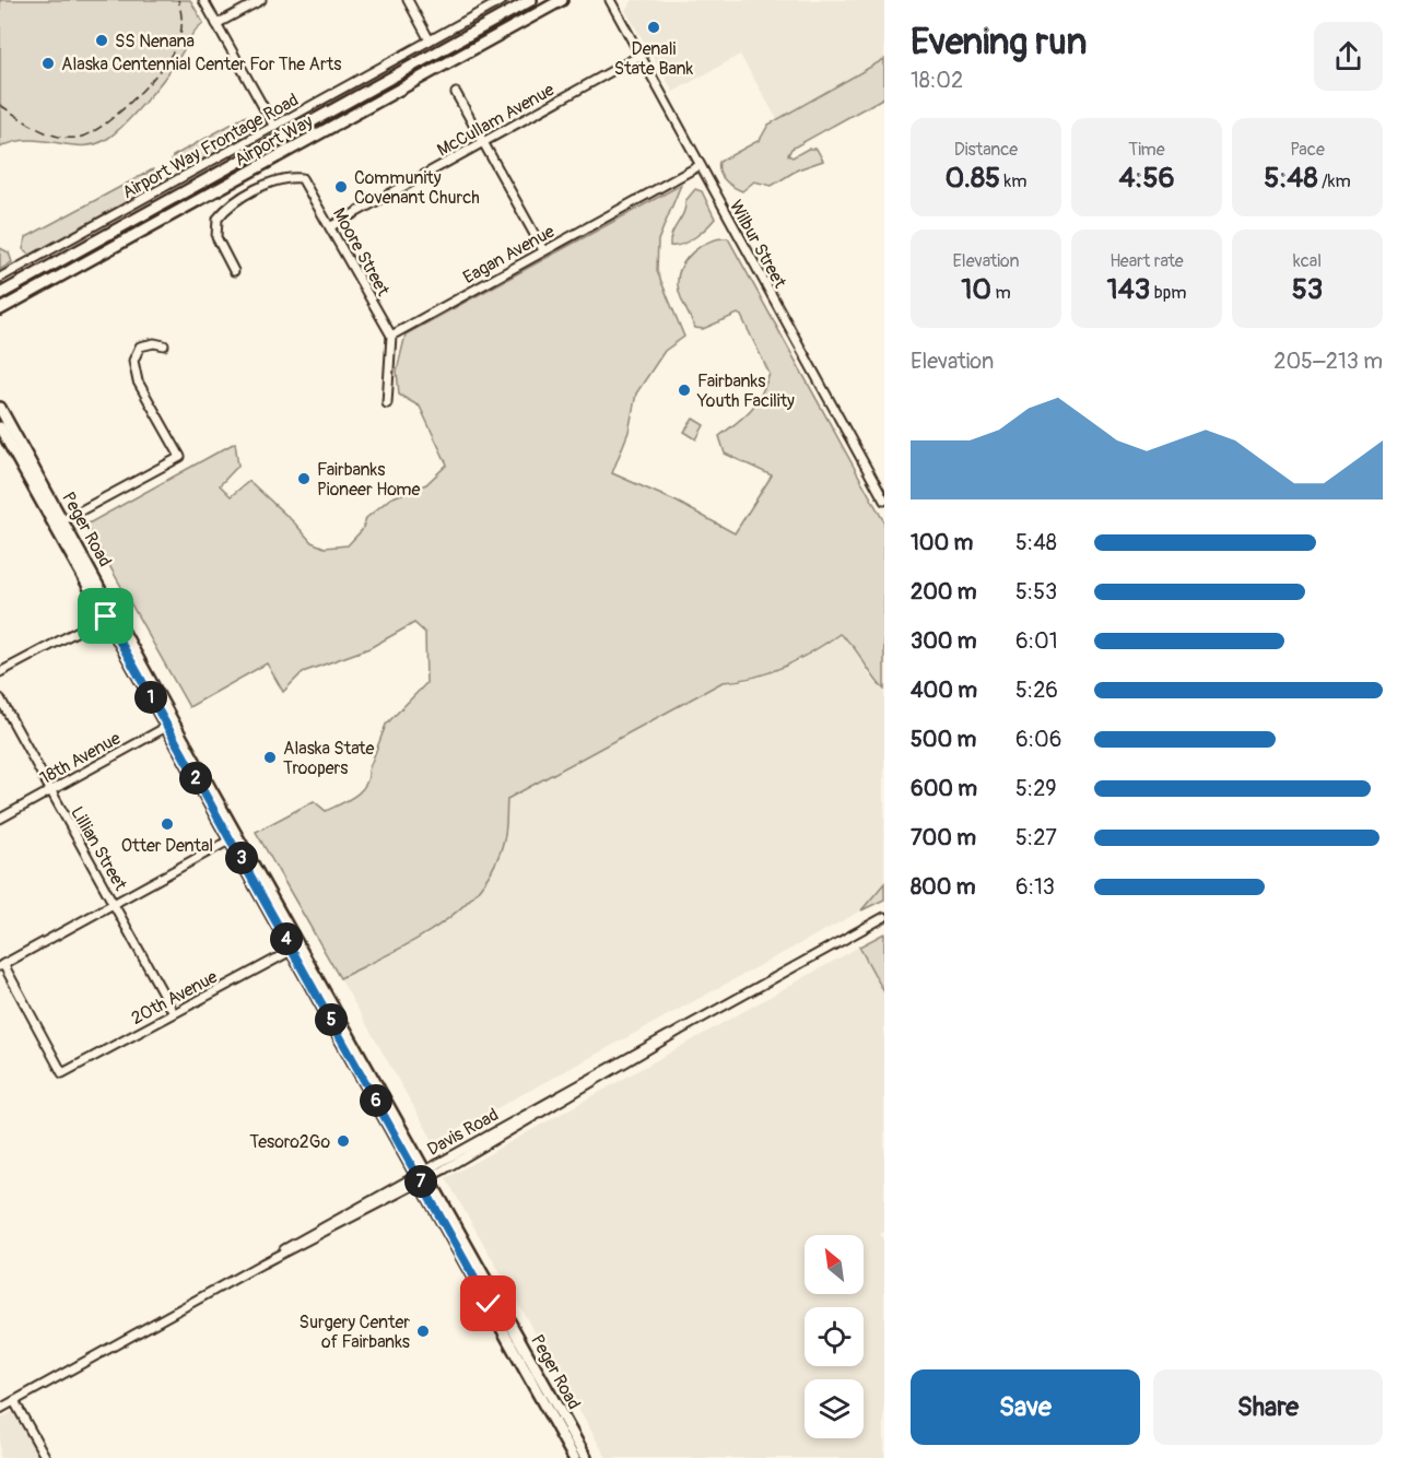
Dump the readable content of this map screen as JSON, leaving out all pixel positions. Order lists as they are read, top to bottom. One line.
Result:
{"streets":{"main road":["Airport Way","Peger Road"],"street":["McCullam Avenue","Airport Way Frontage Road","Wilbur Street","Moore Street","Eagan Avenue","18th Avenue","Lillian Street","20th Avenue","Davis Road"]},"crossings":[["McCullam Avenue","Wilbur Street"],["McCullam Avenue","Moore Street"],["Wilbur Street","Eagan Avenue"],["Moore Street","Eagan Avenue"],["Peger Road","18th Avenue"],["Peger Road","20th Avenue"],["Peger Road","Davis Road"],["18th Avenue","Lillian Street"],["Lillian Street","20th Avenue"]],"places":["Denali State Bank","SS Nenana","Alaska Centennial Center For The Arts","Community Covenant Church","Fairbanks Youth Facility","Fairbanks Pioneer Home","Alaska State Troopers","Otter Dental","Tesoro2Go","Surgery Center of Fairbanks"],"north":"top left","page":{"heading":["Evening run","18:02"],"stats":[["Distance","0.85 km"],["Time","4:56"],["Pace","5:48 /km"],["Elevation","10 m"],["Heart rate","143 bpm"],["kcal","53"]],"chart":["Elevation","205–213 m"],"list":[{"name":"100 m","note":"5:48"},{"name":"200 m","note":"5:53"},{"name":"300 m","note":"6:01"},{"name":"400 m","note":"5:26"},{"name":"500 m","note":"6:06"},{"name":"600 m","note":"5:29"},{"name":"700 m","note":"5:27"},{"name":"800 m","note":"6:13"}],"pins":["1","2","3","4","5","6","7"],"buttons":["Save","Share"]}}
